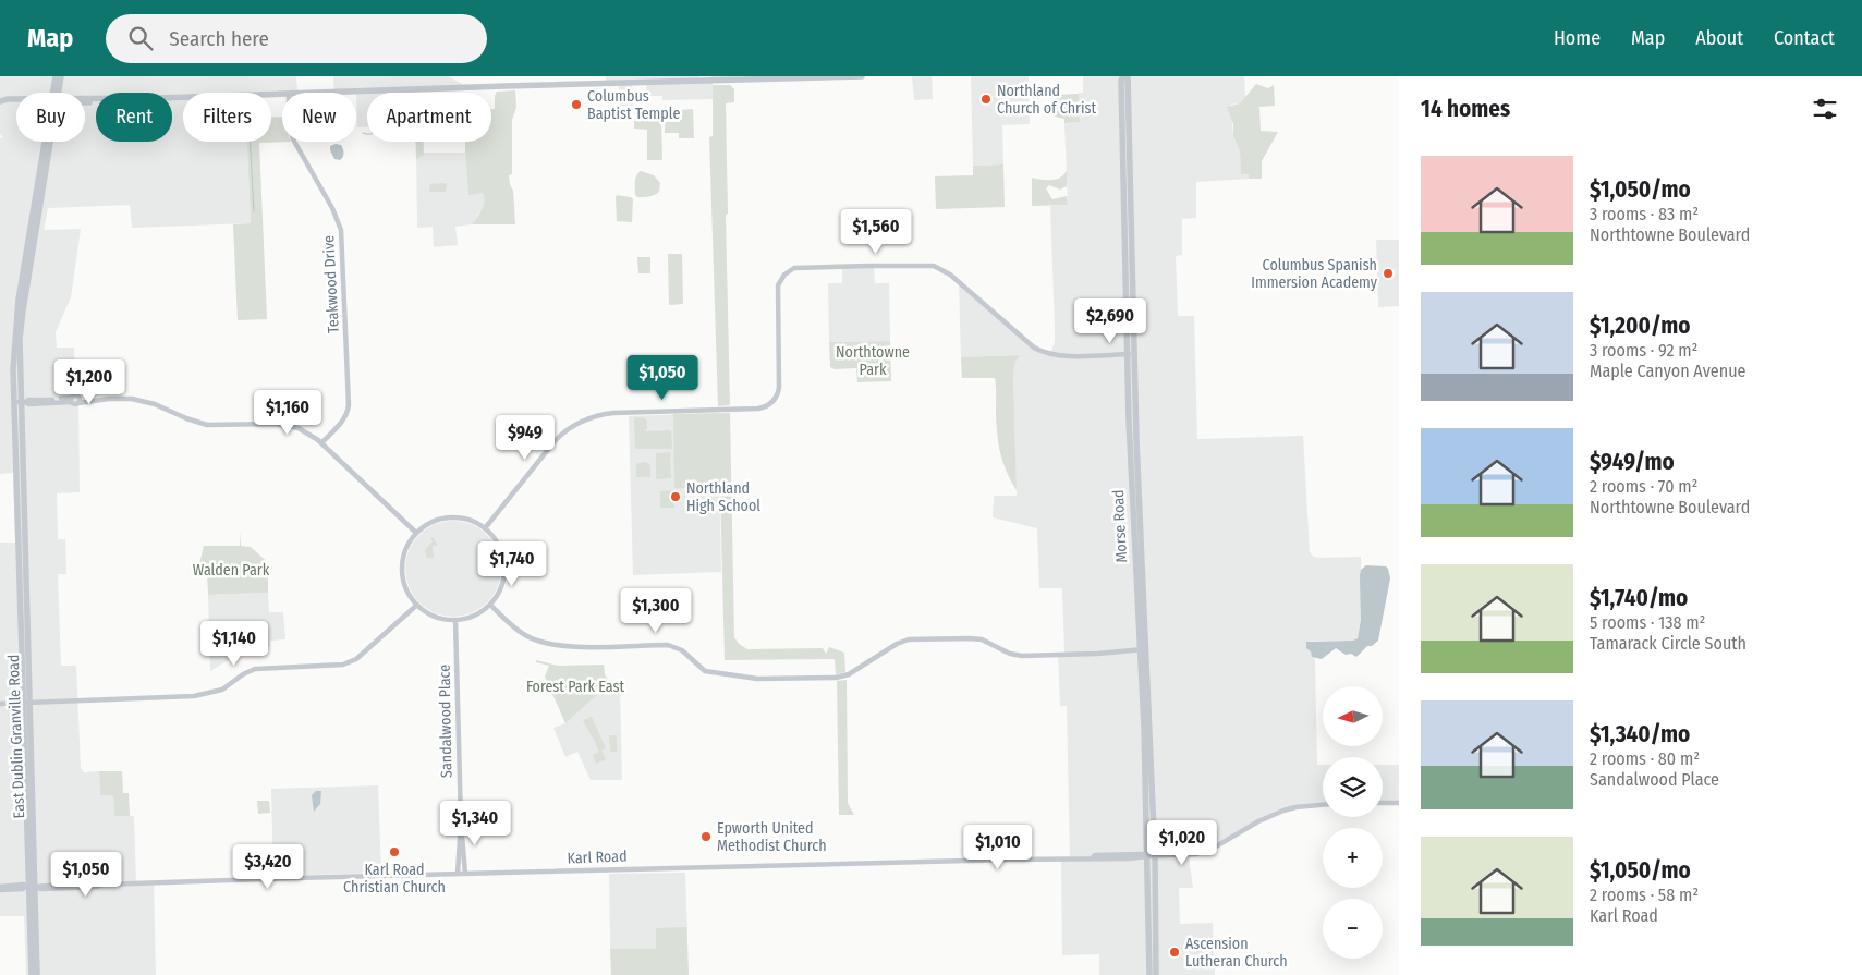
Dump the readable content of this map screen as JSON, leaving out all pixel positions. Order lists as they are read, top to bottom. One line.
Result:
{"streets":{"main road":["Morse Road","East Dublin Granville Road"],"street":["Teakwood Drive","Sandalwood Place","Karl Road"]},"crossings":[["Morse Road","Karl Road"],["Sandalwood Place","Karl Road"],["East Dublin Granville Road","Karl Road"]],"parks":["Northtowne Park","Walden Park","Forest Park East"],"places":["Northland Church of Christ","Columbus Baptist Temple","Columbus Spanish Immersion Academy","Northland High School","Epworth United Methodist Church","Karl Road Christian Church","Ascension Lutheran Church"],"north":"left","page":{"header":"Map","search":"Search here","nav":["Home","Map","About","Contact"],"heading":"14 homes","chip":["Buy","Rent","Filters","New","Apartment"],"list":[{"name":"$1,050/mo","note":"3 rooms · 83 m² · Northtowne Boulevard"},{"name":"$1,200/mo","note":"3 rooms · 92 m² · Maple Canyon Avenue"},{"name":"$949/mo","note":"2 rooms · 70 m² · Northtowne Boulevard"},{"name":"$1,740/mo","note":"5 rooms · 138 m² · Tamarack Circle South"},{"name":"$1,340/mo","note":"2 rooms · 80 m² · Sandalwood Place"},{"name":"$1,050/mo","note":"2 rooms · 58 m² · Karl Road"}],"price":["$1,560","$2,690","$1,050","$1,200","$1,160","$949","$1,740","$1,300","$1,140","$1,340","$1,020","$1,010","$3,420","$1,050"],"map_buttons":["+","−"]}}
